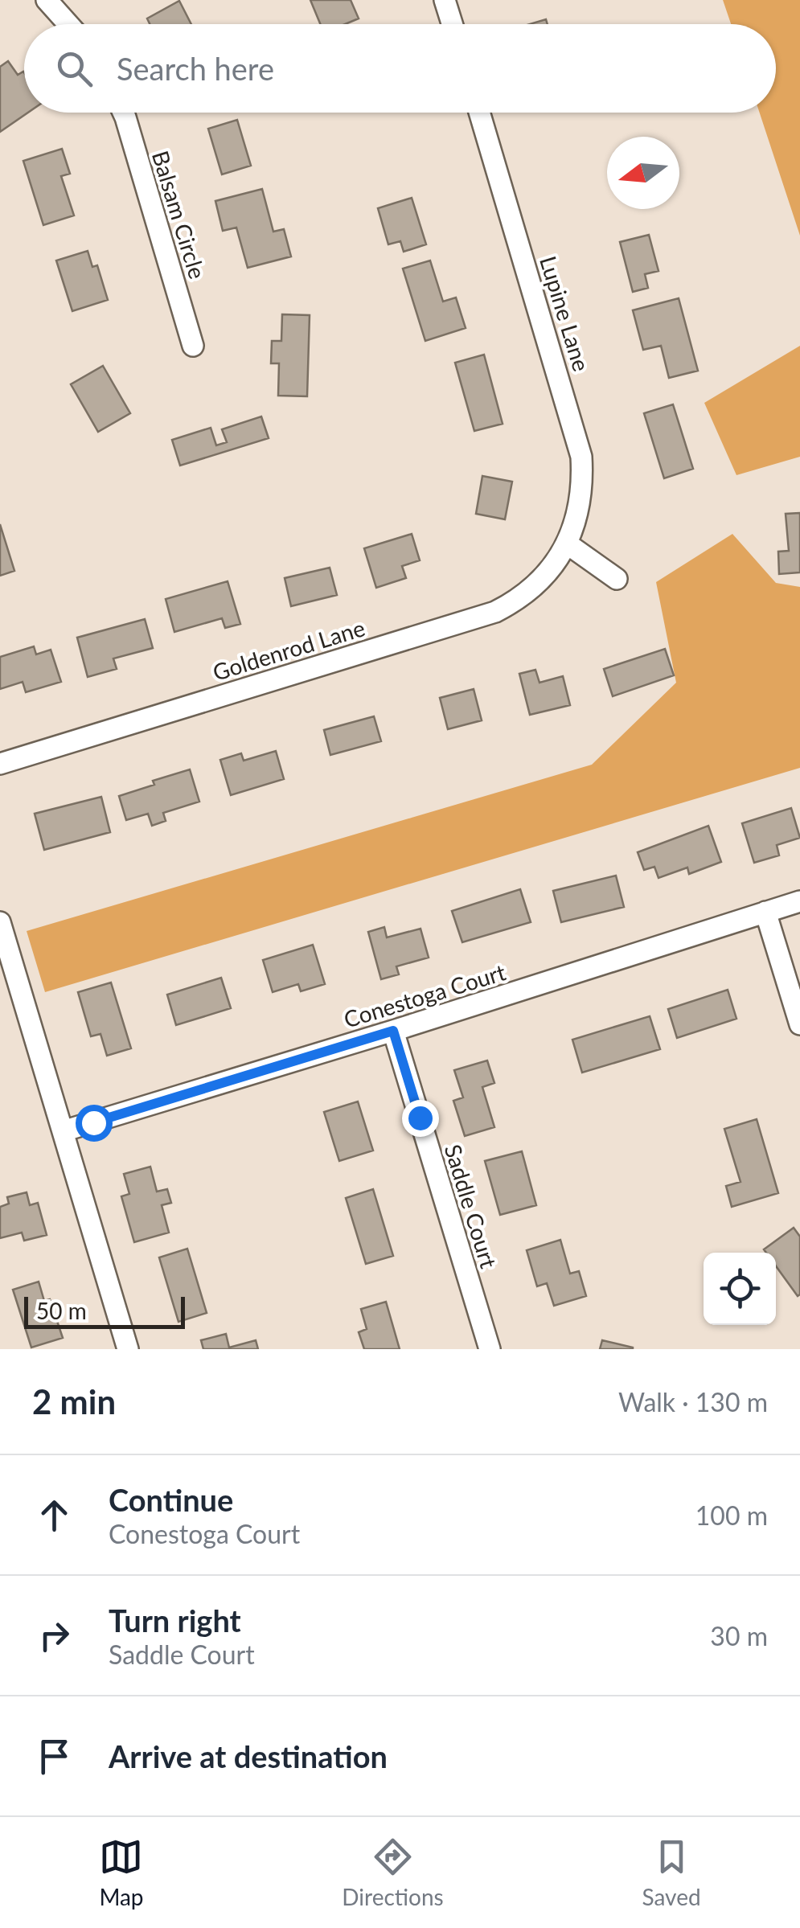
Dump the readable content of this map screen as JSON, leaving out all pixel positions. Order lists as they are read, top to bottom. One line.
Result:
{"streets":{"street":["Balsam Circle","Lupine Lane","Goldenrod Lane","Conestoga Court","Saddle Court"]},"crossings":[["Lupine Lane","Goldenrod Lane"],["Conestoga Court","Saddle Court"]],"scale_bar":"50 m","north":"left","page":{"search":"Search here","scale":"50 m","heading":["2 min","Walk · 130 m"],"list":[["Continue","Conestoga Court","100 m"],["Turn right","Saddle Court","30 m"],"Arrive at destination"],"nav":["Map","Directions","Saved"]}}
